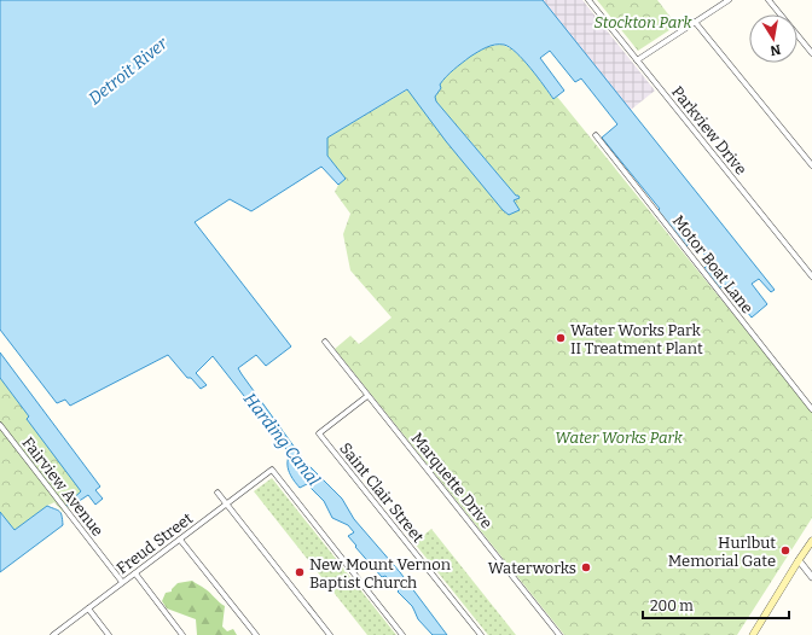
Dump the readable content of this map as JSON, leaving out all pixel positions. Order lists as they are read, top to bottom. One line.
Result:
{"streets":{"street":["Parkview Drive","Motor Boat Lane","Marquette Drive","Fairview Avenue","Saint Clair Street","Freud Street"]},"crossings":[["Marquette Drive","Saint Clair Street"],["Fairview Avenue","Freud Street"]],"water":["Detroit River","Harding Canal"],"parks":["Stockton Park","Water Works Park"],"places":["Water Works Park II Treatment Plant","Hurlbut Memorial Gate","Waterworks","New Mount Vernon Baptist Church"],"scale_bar":"200 m","north":"bottom"}
